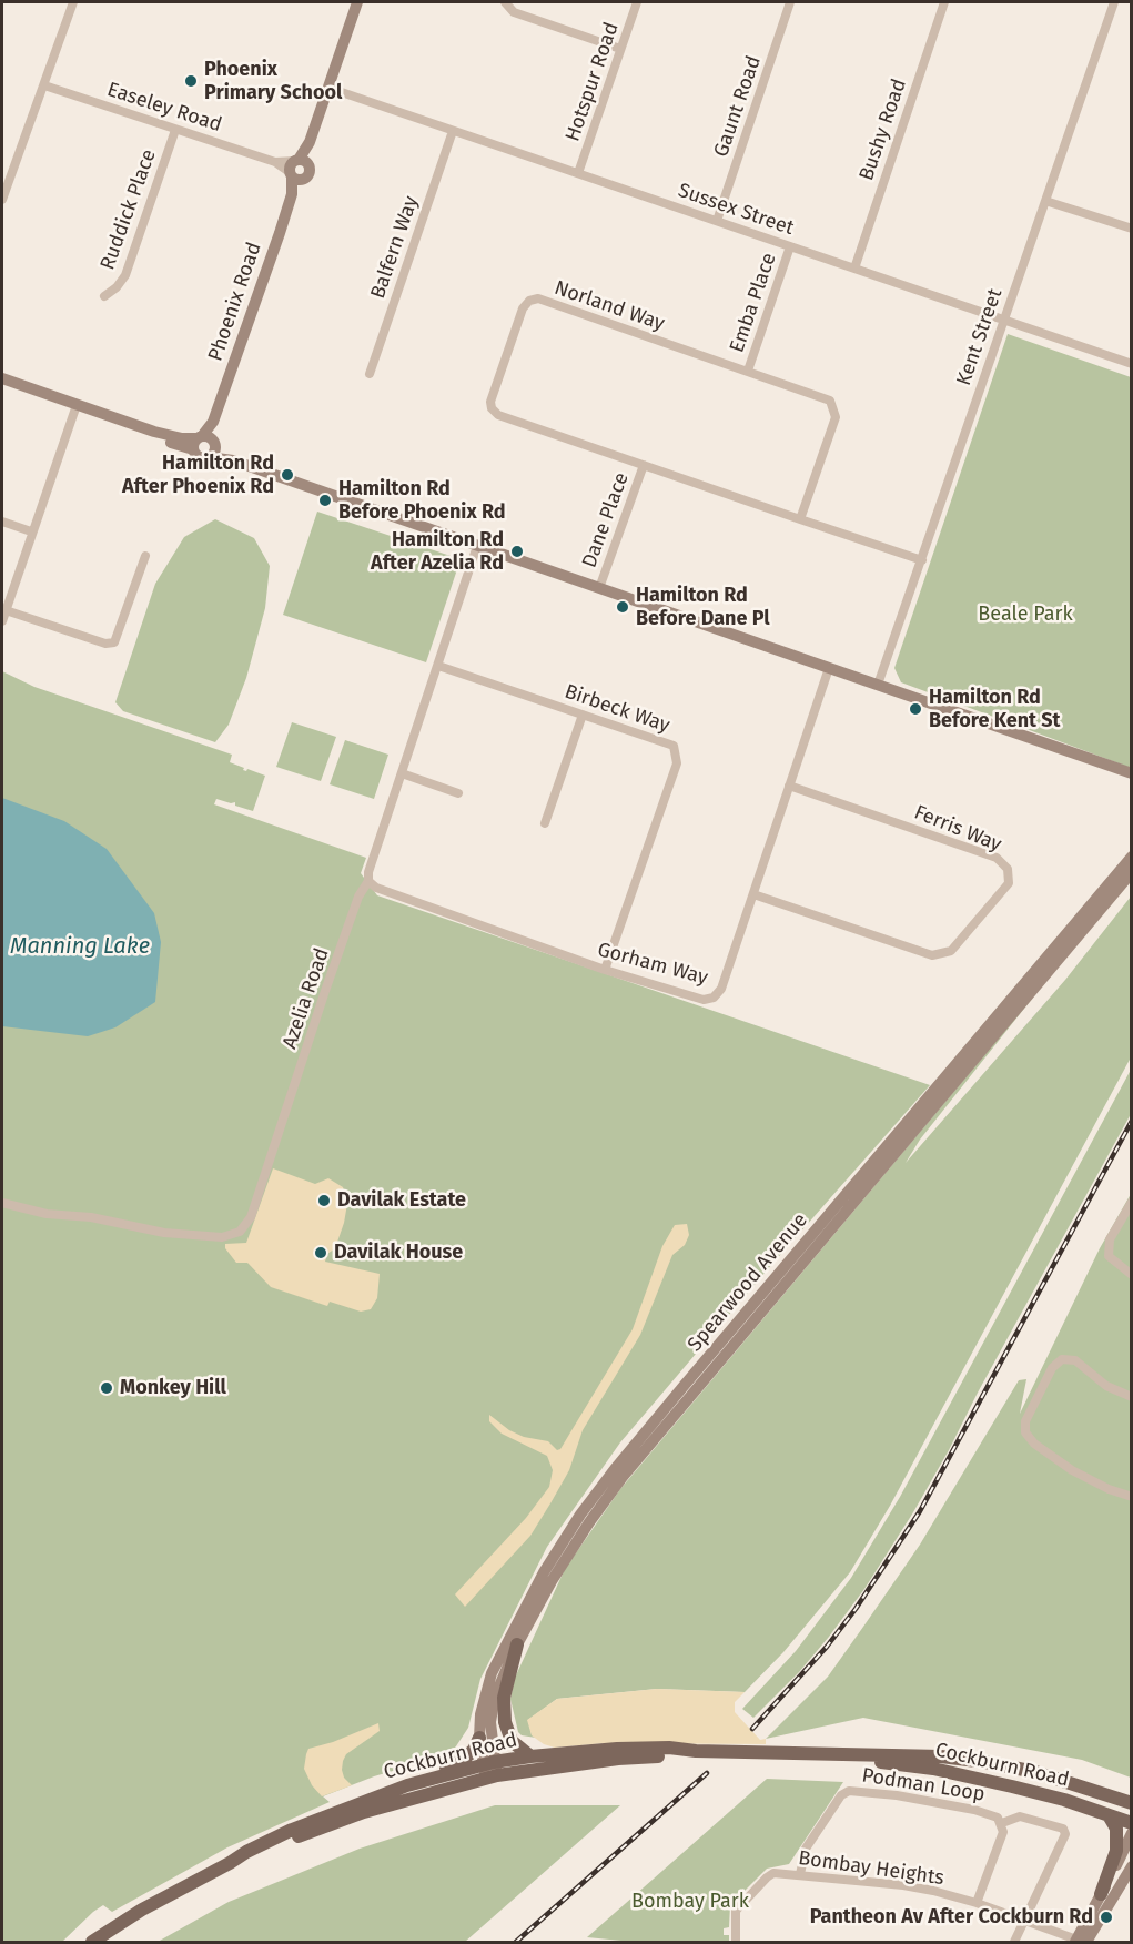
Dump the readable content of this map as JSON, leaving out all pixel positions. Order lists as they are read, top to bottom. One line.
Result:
{"streets":{"main road":["Phoenix Road","Spearwood Avenue","Cockburn Road"],"street":["Hotspur Road","Gaunt Road","Easeley Road","Bushy Road","Ruddick Place","Sussex Street","Balfern Way","Emba Place","Norland Way","Kent Street","Dane Place","Birbeck Way","Ferris Way","Gorham Way","Azelia Road","Podman Loop","Bombay Heights"]},"crossings":[["Hotspur Road","Sussex Street"],["Gaunt Road","Sussex Street"],["Easeley Road","Ruddick Place"],["Easeley Road","Phoenix Road"],["Bushy Road","Sussex Street"],["Sussex Street","Balfern Way"],["Sussex Street","Emba Place"],["Sussex Street","Kent Street"],["Emba Place","Norland Way"],["Norland Way","Kent Street"],["Norland Way","Dane Place"],["Birbeck Way","Gorham Way"],["Birbeck Way","Azelia Road"],["Ferris Way","Gorham Way"],["Gorham Way","Azelia Road"],["Spearwood Avenue","Cockburn Road"],["Podman Loop","Bombay Heights"]],"water":["Manning Lake"],"parks":["Beale Park","Bombay Park"],"places":["Phoenix Primary School","Hamilton Rd After Phoenix Rd","Hamilton Rd Before Phoenix Rd","Hamilton Rd After Azelia Rd","Hamilton Rd Before Dane Pl","Hamilton Rd Before Kent St","Davilak Estate","Davilak House","Monkey Hill","Pantheon Av After Cockburn Rd"]}
